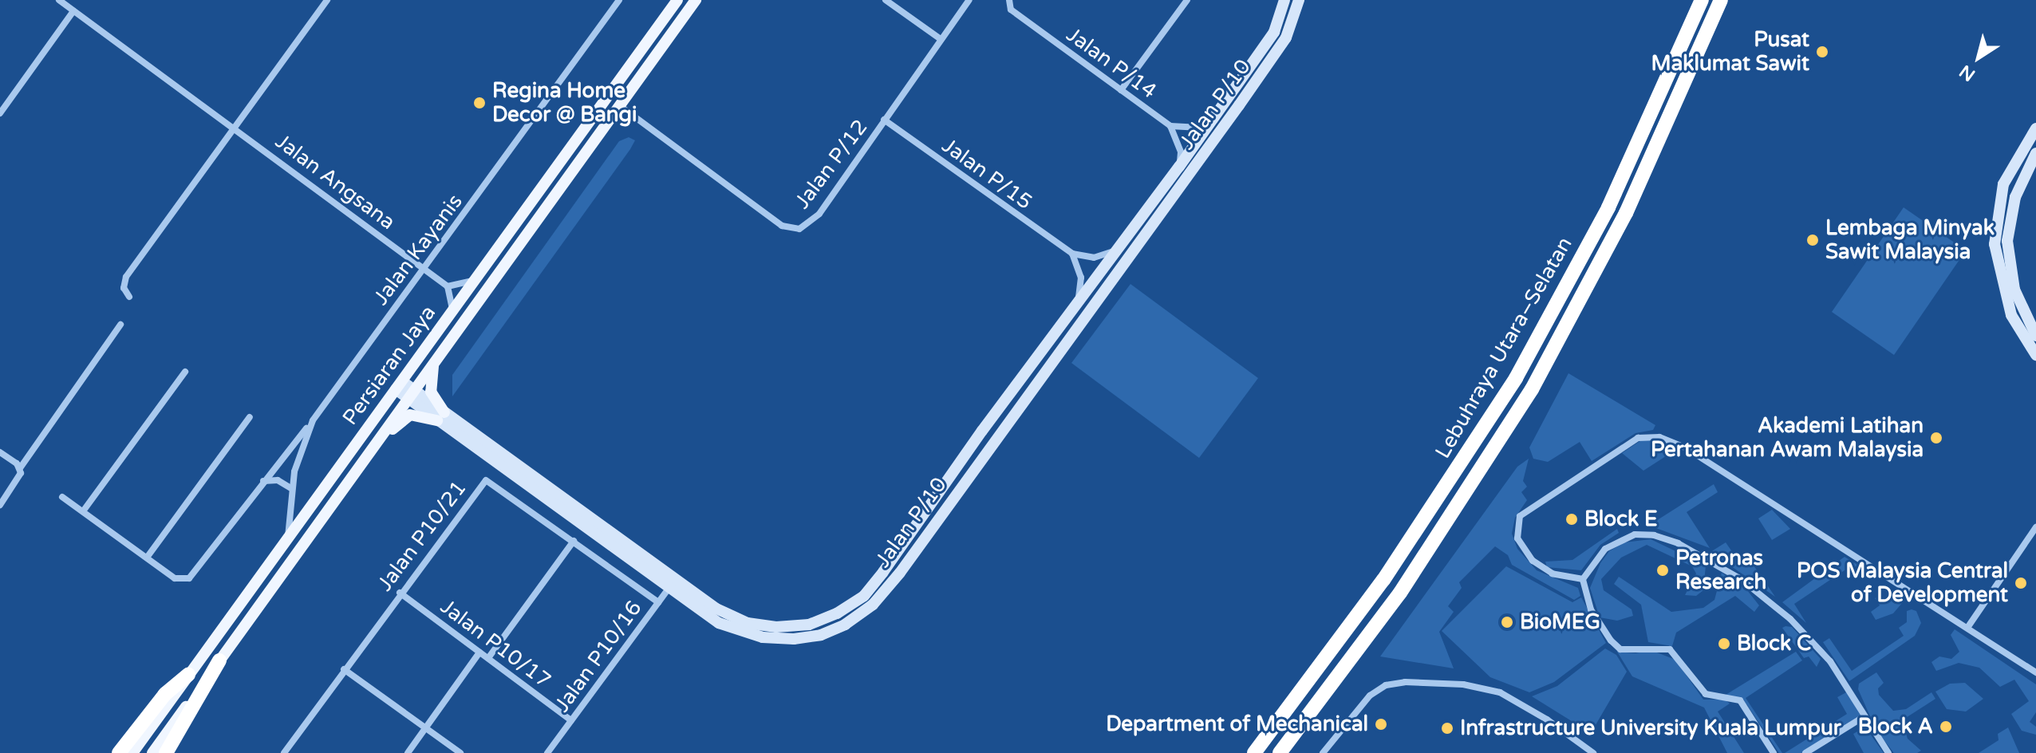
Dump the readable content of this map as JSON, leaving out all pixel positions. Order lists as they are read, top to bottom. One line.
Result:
{"streets":{"highway":["Lebuhraya Utara–Selatan"],"main road":["Persiaran Jaya"],"street":["Jalan P/14","Jalan P/10","Jalan P/12","Jalan P/15","Jalan Angsana","Jalan Kayanis","Jalan P10/21","Jalan P10/17","Jalan P10/16"]},"crossings":[["Jalan P/10","Persiaran Jaya"],["Jalan P/10","Jalan P10/16"],["Jalan P/12","Jalan P/15"],["Jalan P/12","Persiaran Jaya"],["Jalan Angsana","Jalan Kayanis"],["Jalan Kayanis","Persiaran Jaya"],["Jalan P10/21","Jalan P10/17"],["Jalan P10/21","Jalan P10/16"],["Jalan P10/17","Jalan P10/16"]],"places":["Pusat Maklumat Sawit","Regina Home Decor @ Bangi","Lembaga Minyak Sawit Malaysia","Akademi Latihan Pertahanan Awam Malaysia","Block E","Petronas Research","POS Malaysia Central of Development","BioMEG","Block C","Department of Mechanical","Block A","Infrastructure University Kuala Lumpur"],"north":"bottom left"}
